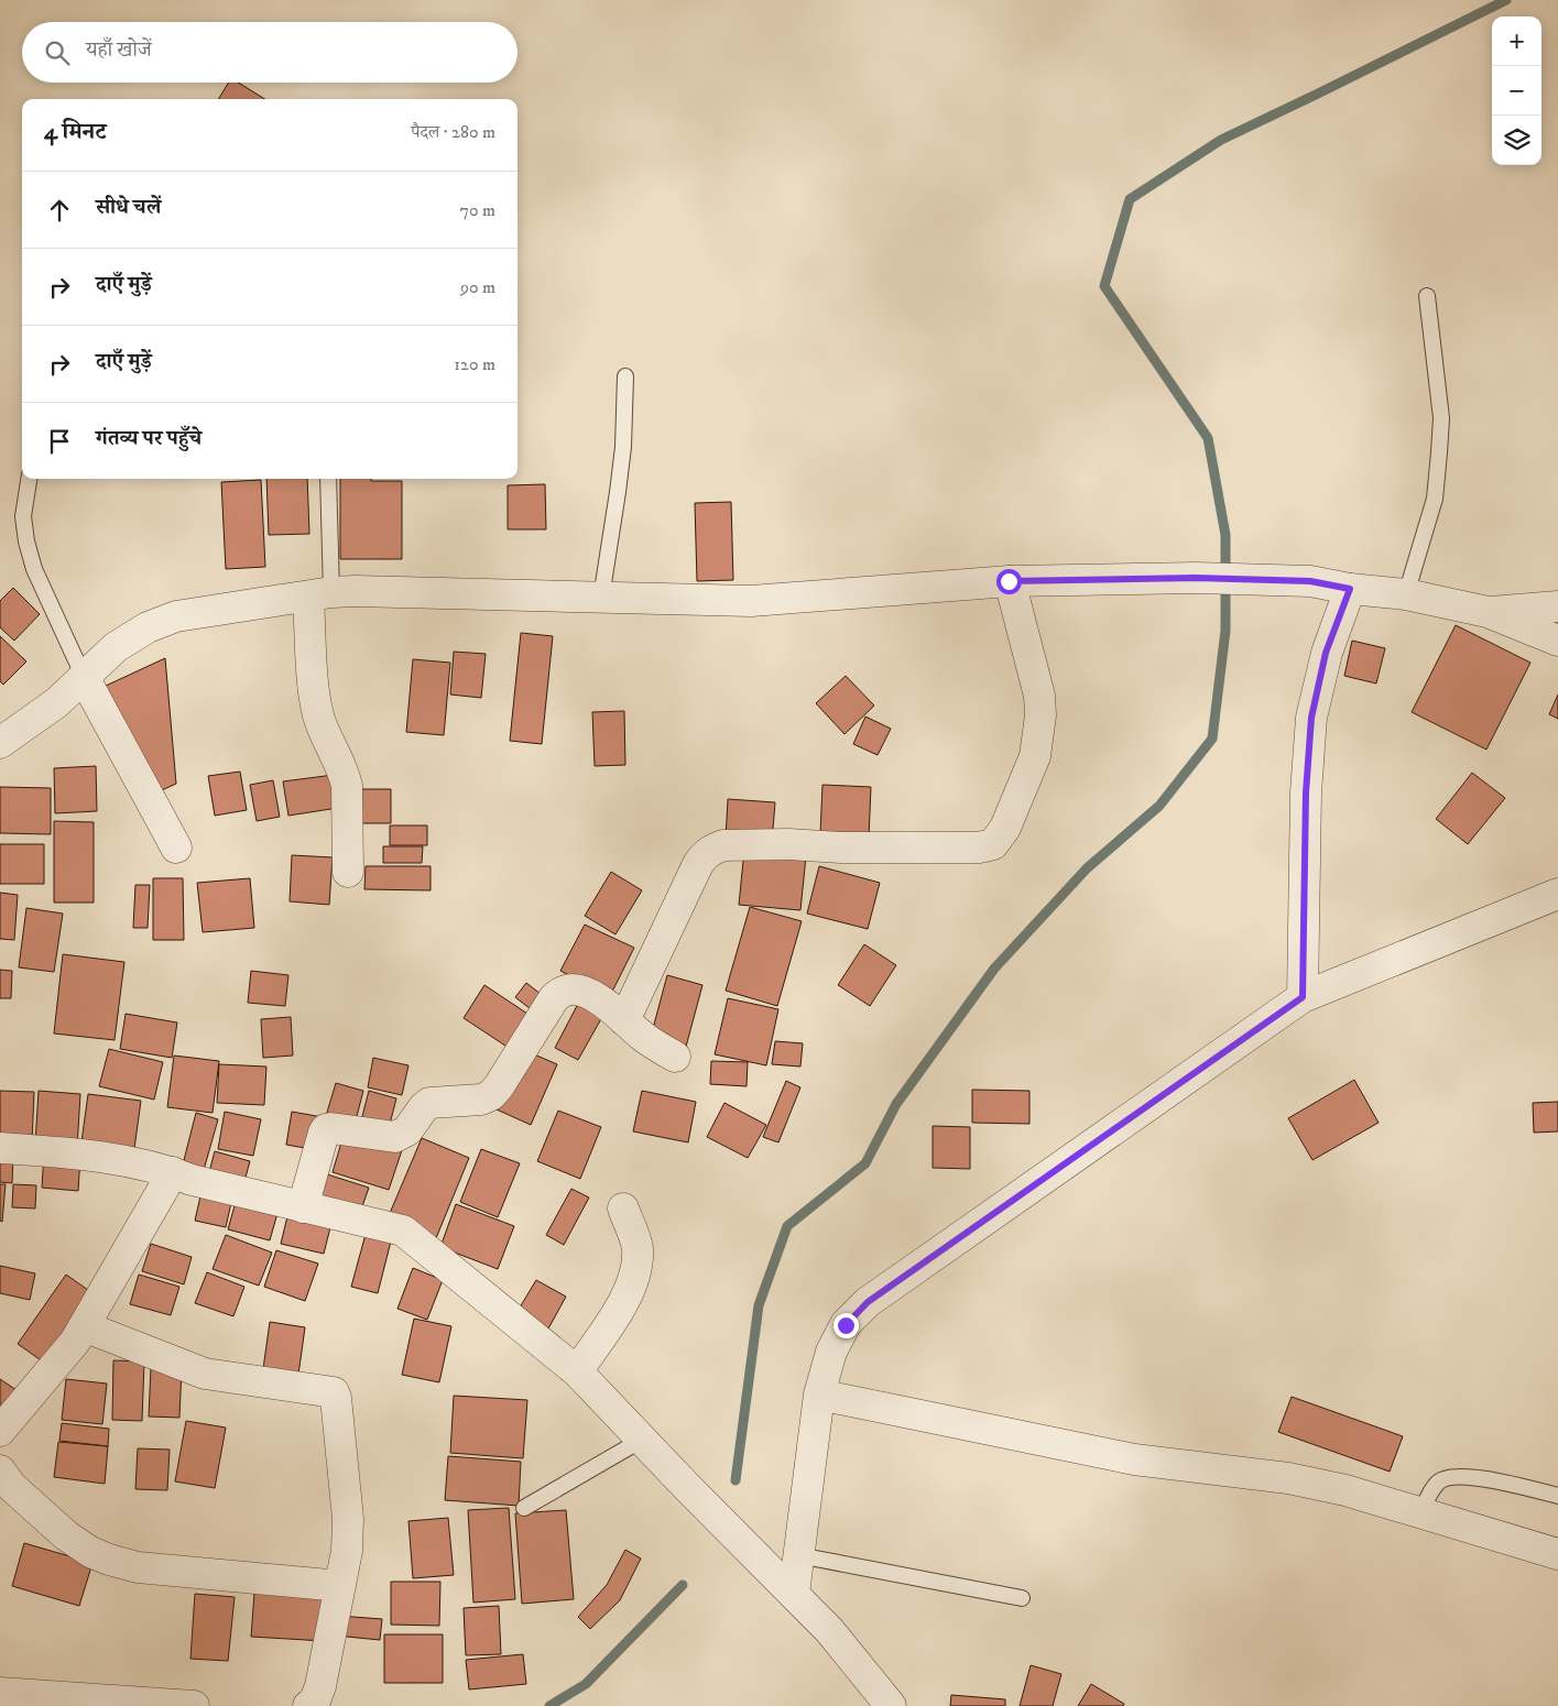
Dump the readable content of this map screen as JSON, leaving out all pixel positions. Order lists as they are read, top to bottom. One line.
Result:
{"page":{"map_buttons":["+","−"],"search":"यहाँ खोजें","heading":["4 मिनट","पैदल · 280 m"],"list":[["सीधे चलें","70 m"],["दाएँ मुड़ें","90 m"],["दाएँ मुड़ें","120 m"],"गंतव्य पर पहुँचे"]}}
